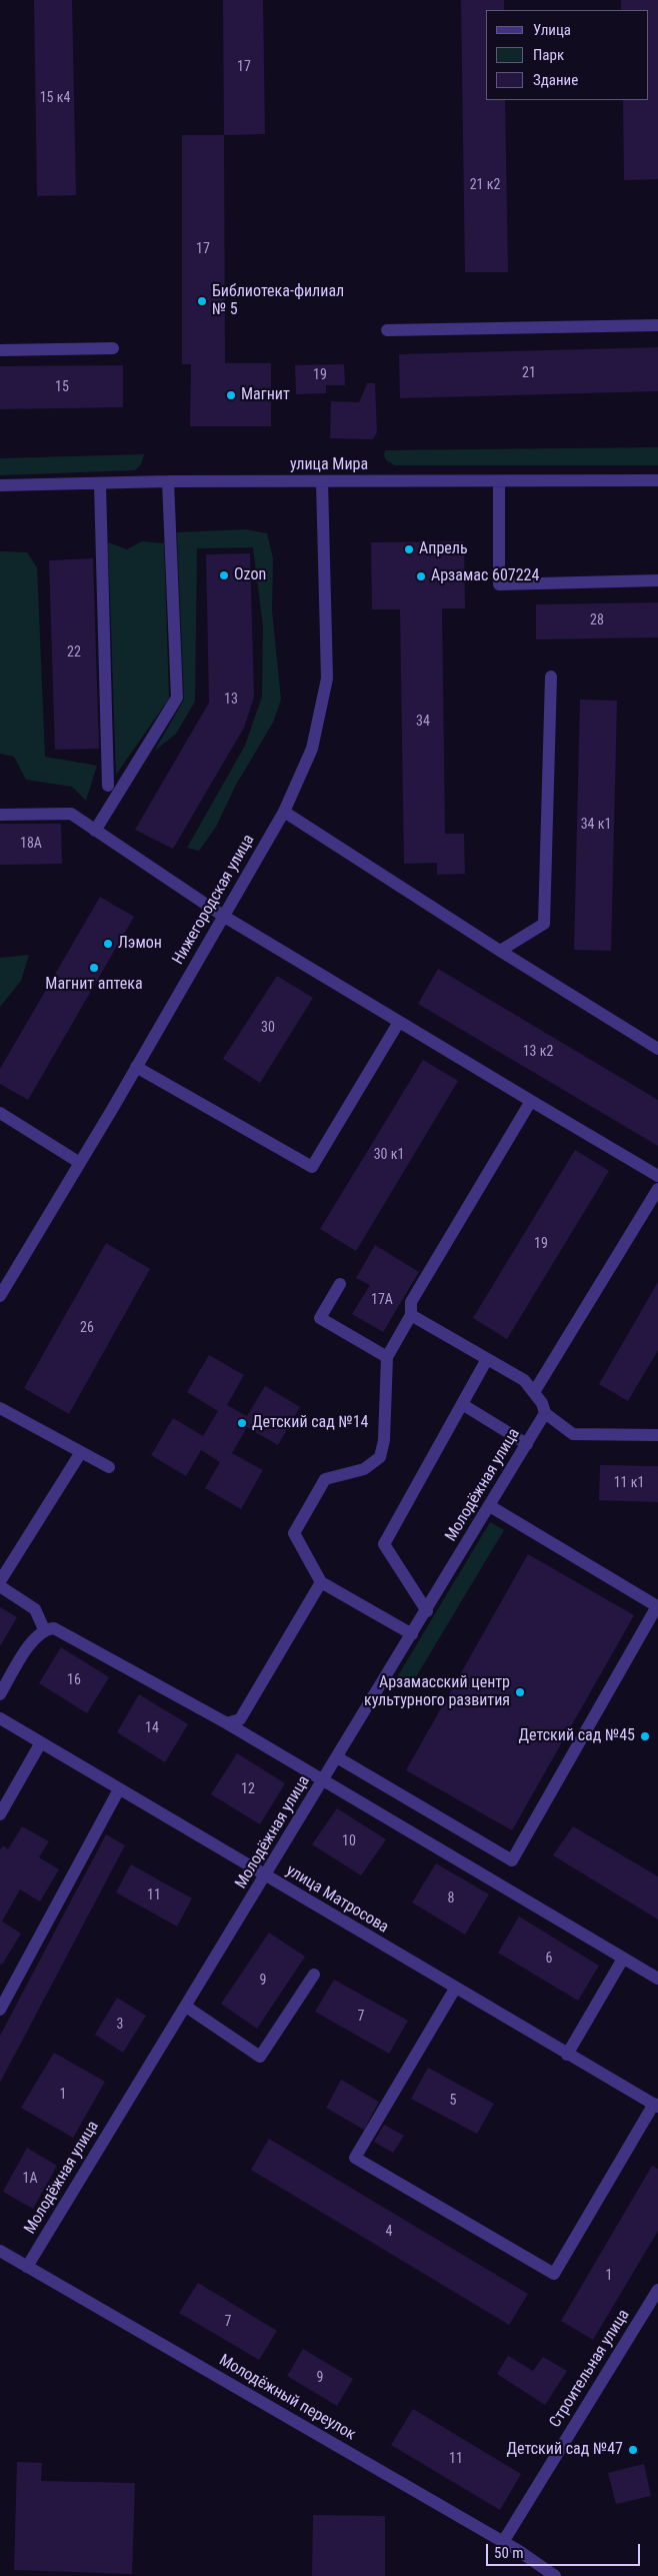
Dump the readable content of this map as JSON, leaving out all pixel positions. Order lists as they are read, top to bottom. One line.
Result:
{"streets":{"street":["улица Мира","Нижегородская улица","Молодёжная улица","улица Матросова","Строительная улица","Молодёжный переулок"]},"crossings":[["улица Мира","Нижегородская улица"],["Молодёжная улица","улица Матросова"],["Молодёжная улица","Молодёжный переулок"],["Строительная улица","Молодёжный переулок"]],"places":["Библиотека-филиал № 5","Магнит","Апрель","Ozon","Арзамас 607224","Лэмон","Магнит аптека","Детский сад №14","Арзамасский центр культурного развития","Детский сад №45","Детский сад №47"],"house_numbers":["17","15 к4","21 к2","17","21","19","15","28","22","13","34","34 к1","18А","30","13 к2","30 к1","19","17А","26","11 к1","16","14","12","10","11","8","6","9","7","3","1","5","1А","4","1","7","9","11"],"legend":["Улица","Парк","Здание"],"scale_bar":"50 m"}
